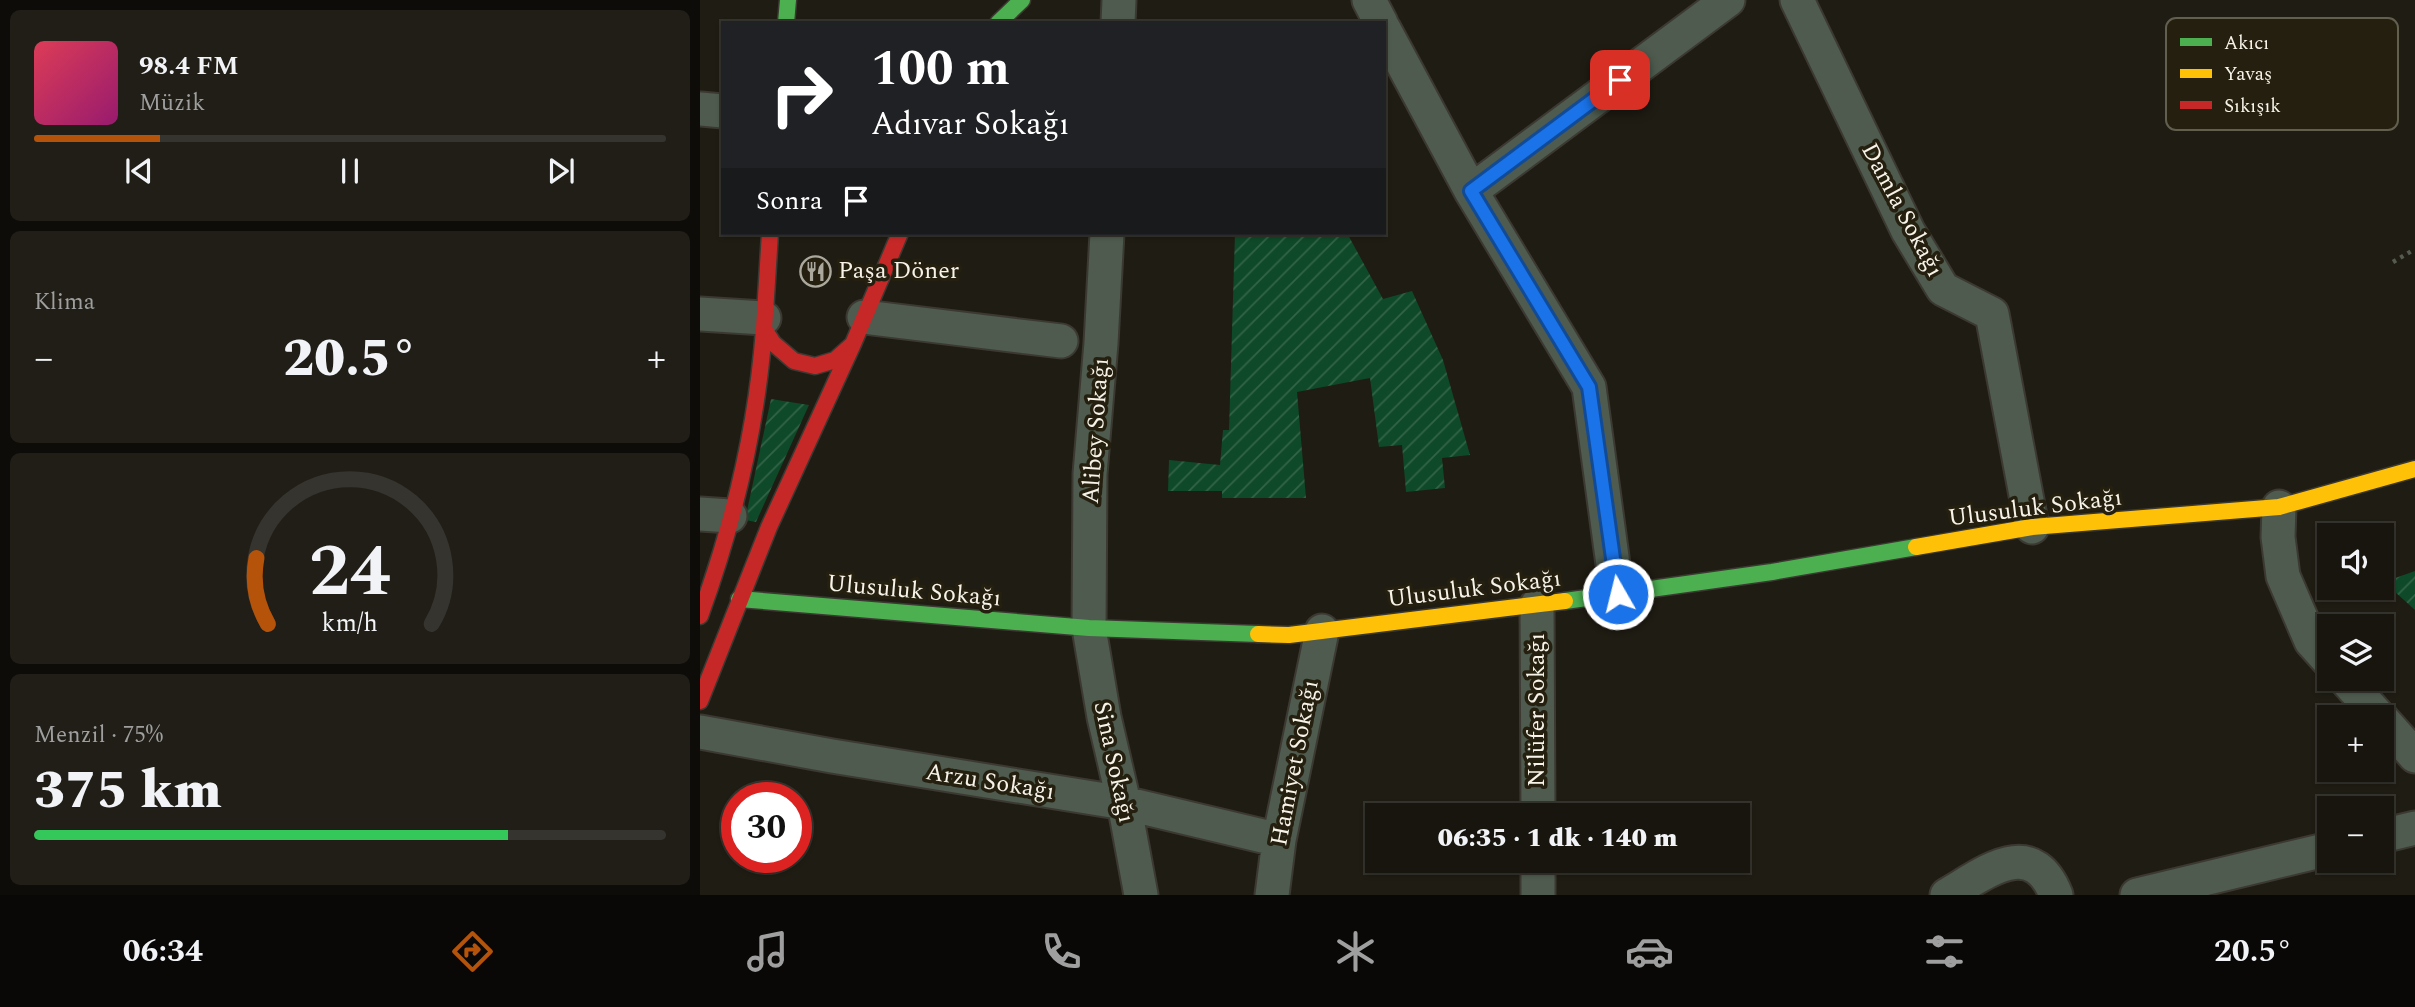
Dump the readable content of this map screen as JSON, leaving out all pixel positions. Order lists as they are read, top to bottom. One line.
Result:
{"streets":{"street":["Damla Sokağı","Alibey Sokağı","Ulusuluk Sokağı","Nilüfer Sokağı","Sina Sokağı","Hamiyet Sokağı","Arzu Sokağı"]},"crossings":[["Damla Sokağı","Ulusuluk Sokağı"],["Alibey Sokağı","Ulusuluk Sokağı"],["Alibey Sokağı","Sina Sokağı"],["Ulusuluk Sokağı","Nilüfer Sokağı"],["Ulusuluk Sokağı","Sina Sokağı"],["Ulusuluk Sokağı","Hamiyet Sokağı"],["Sina Sokağı","Arzu Sokağı"],["Hamiyet Sokağı","Arzu Sokağı"]],"places":{"restaurant":["Paşa Döner"]},"legend":["Akıcı","Yavaş","Sıkışık"],"page":{"turn":["100 m","Adıvar Sokağı"],"song":["98.4 FM","Müzik"],"then":"Sonra","tile":["Klima",["Menzil · 75%","375 km"]],"heat":["−","20.5°","+"],"map_buttons":["+","−"],"limit":"30","trip":"06:35 · 1 dk · 140 m","tabs":["06:34","20.5°"],"gauge":["24","km/h"]}}
